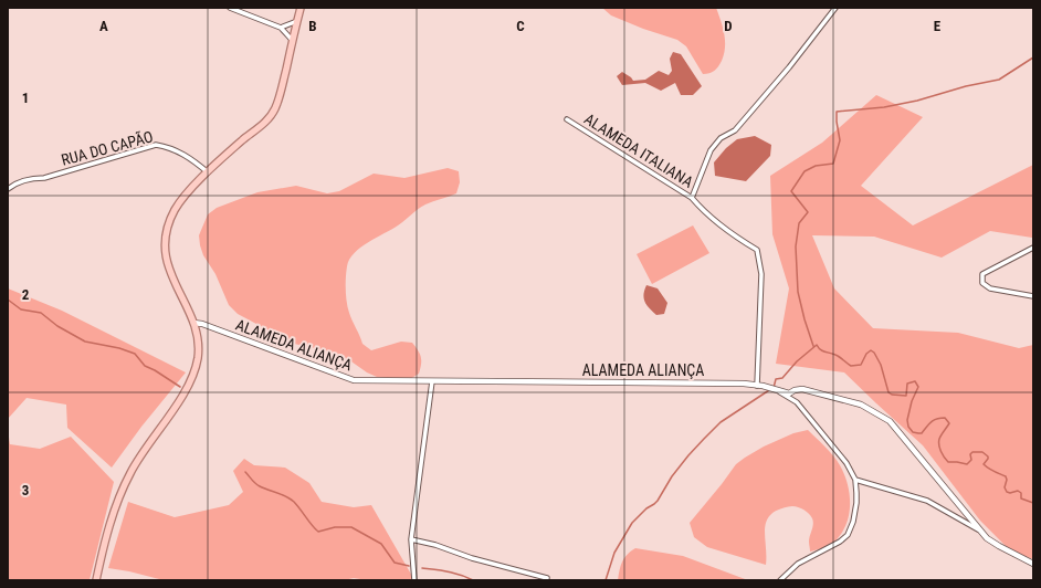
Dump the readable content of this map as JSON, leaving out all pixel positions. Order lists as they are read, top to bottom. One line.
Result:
{"streets":{"street":["RUA DO CAPÃO","ALAMEDA ITALIANA","ALAMEDA ALIANÇA"]},"crossings":[["ALAMEDA ITALIANA","ALAMEDA ALIANÇA"]],"grid":{"columns":["A","B","C","D","E"],"rows":["1","2","3"]}}
